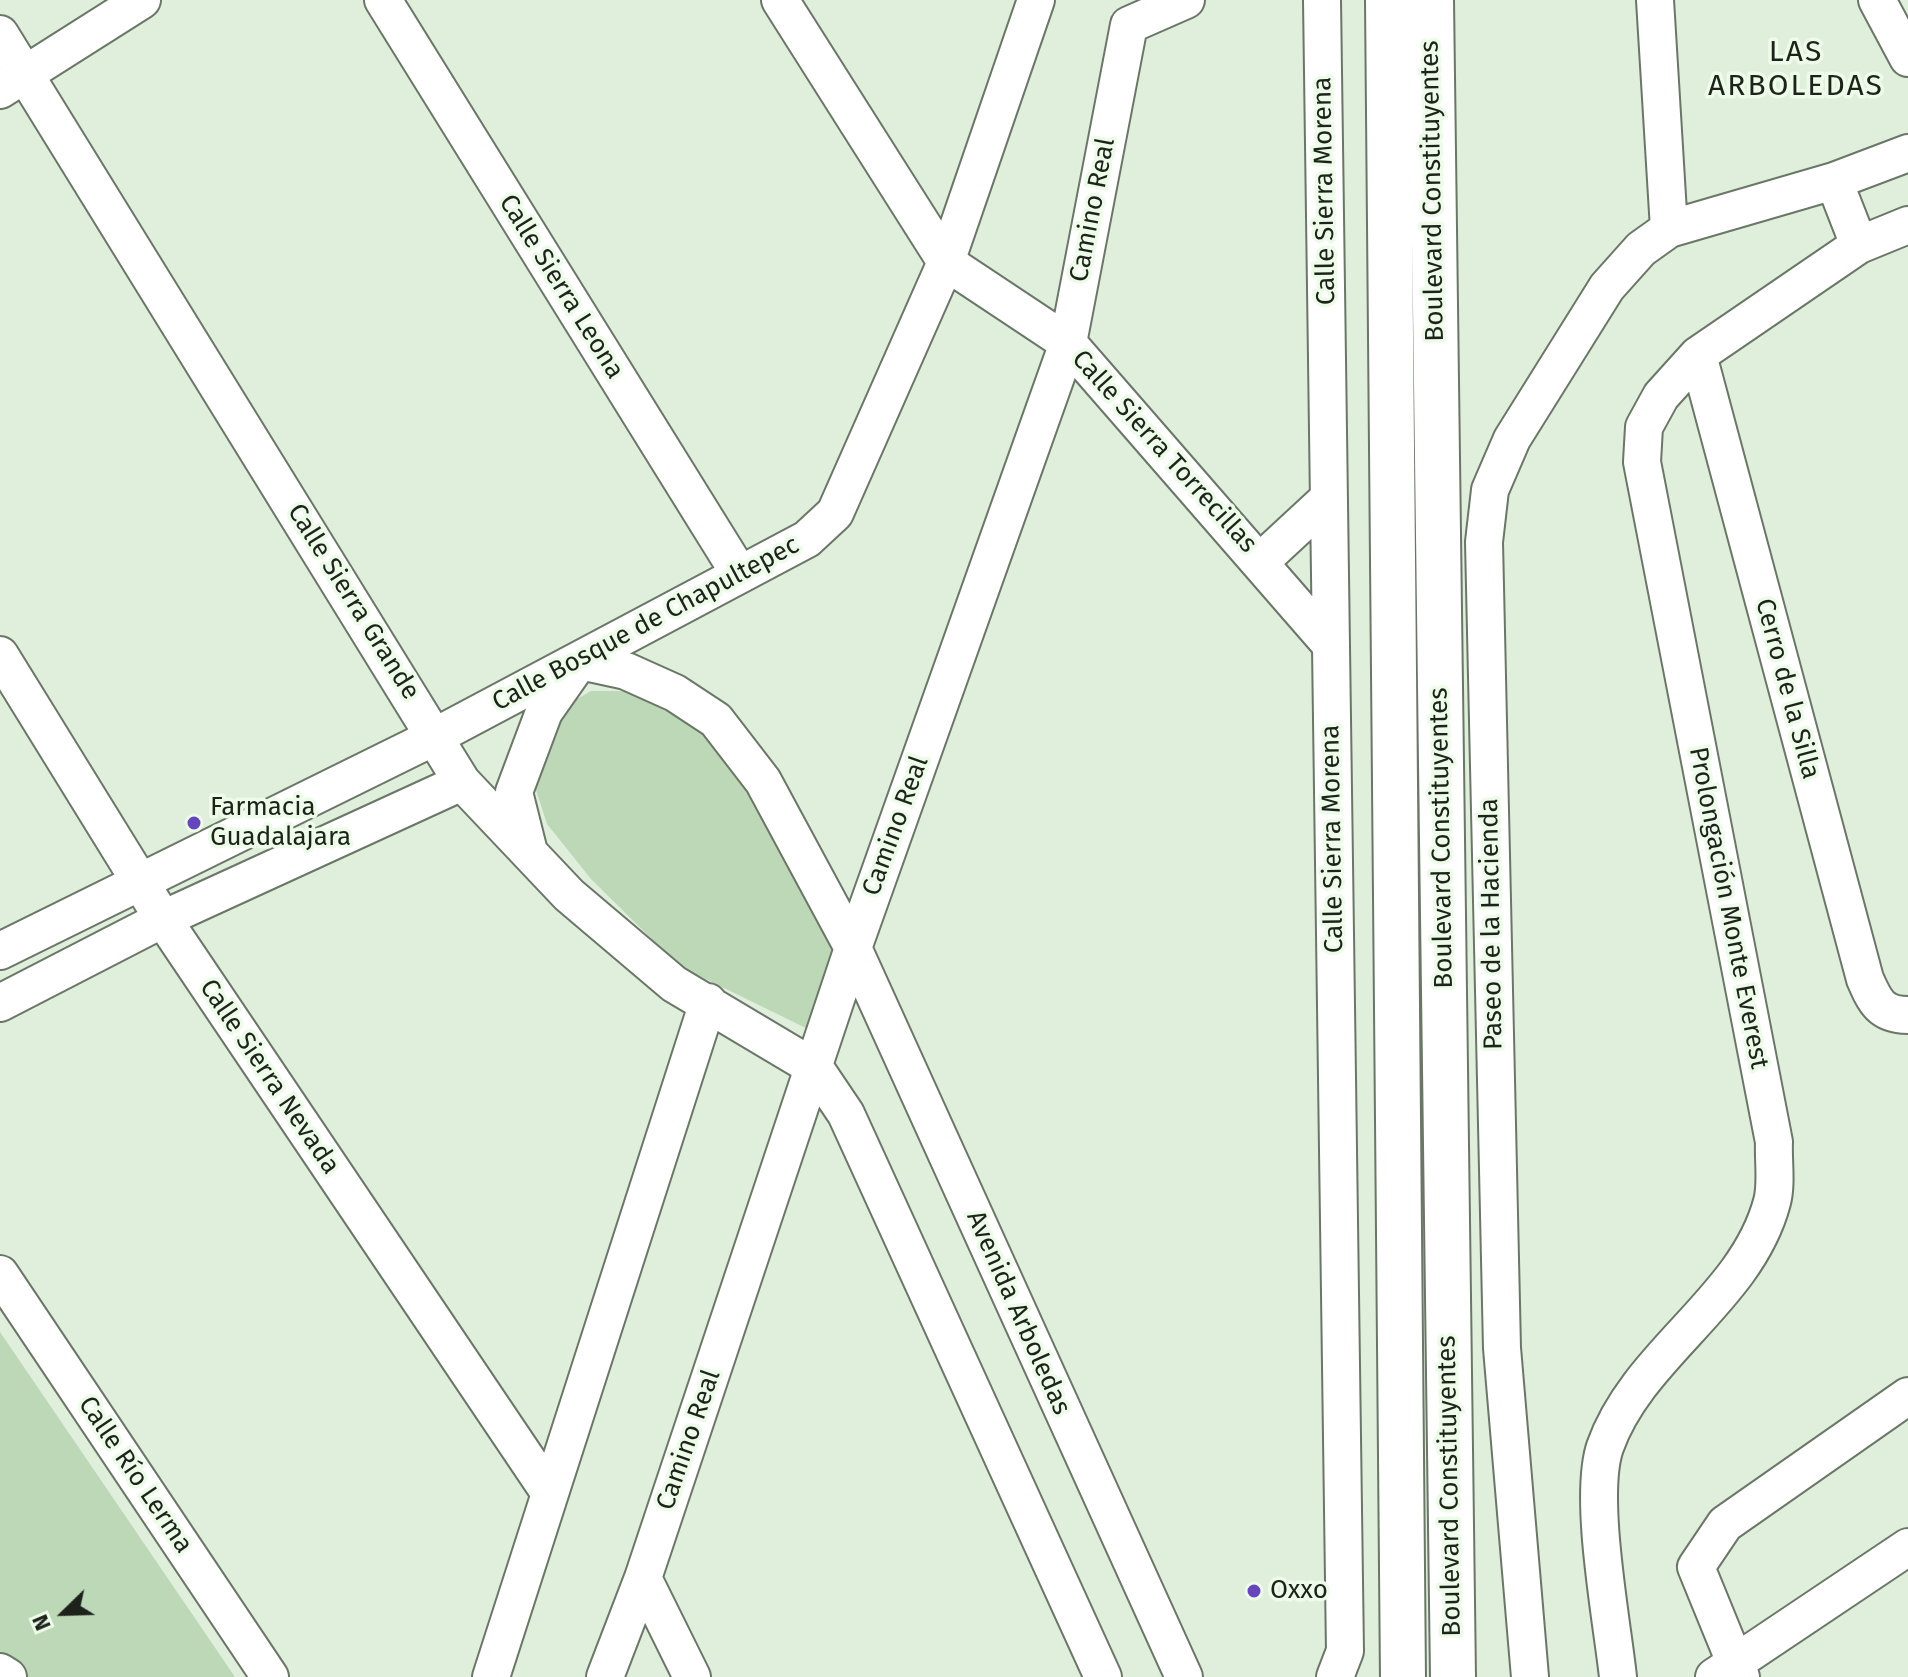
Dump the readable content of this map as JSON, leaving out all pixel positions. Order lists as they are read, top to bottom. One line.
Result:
{"streets":{"highway":["Boulevard Constituyentes"],"street":["Calle Sierra Morena","Camino Real","Calle Sierra Leona","Calle Sierra Torrecillas","Calle Sierra Grande","Calle Bosque de Chapultepec","Cerro de la Silla","Prolongación Monte Everest","Paseo de la Hacienda","Calle Sierra Nevada","Avenida Arboledas","Calle Río Lerma"]},"crossings":[["Calle Sierra Morena","Calle Sierra Torrecillas"],["Camino Real","Calle Sierra Torrecillas"],["Camino Real","Calle Sierra Grande"],["Camino Real","Avenida Arboledas"],["Calle Sierra Leona","Calle Bosque de Chapultepec"],["Calle Sierra Torrecillas","Calle Bosque de Chapultepec"],["Calle Sierra Grande","Calle Bosque de Chapultepec"],["Calle Bosque de Chapultepec","Calle Sierra Nevada"],["Cerro de la Silla","Prolongación Monte Everest"]],"districts":["LAS ARBOLEDAS"],"places":["Farmacia Guadalajara","Oxxo"],"north":"bottom left"}
